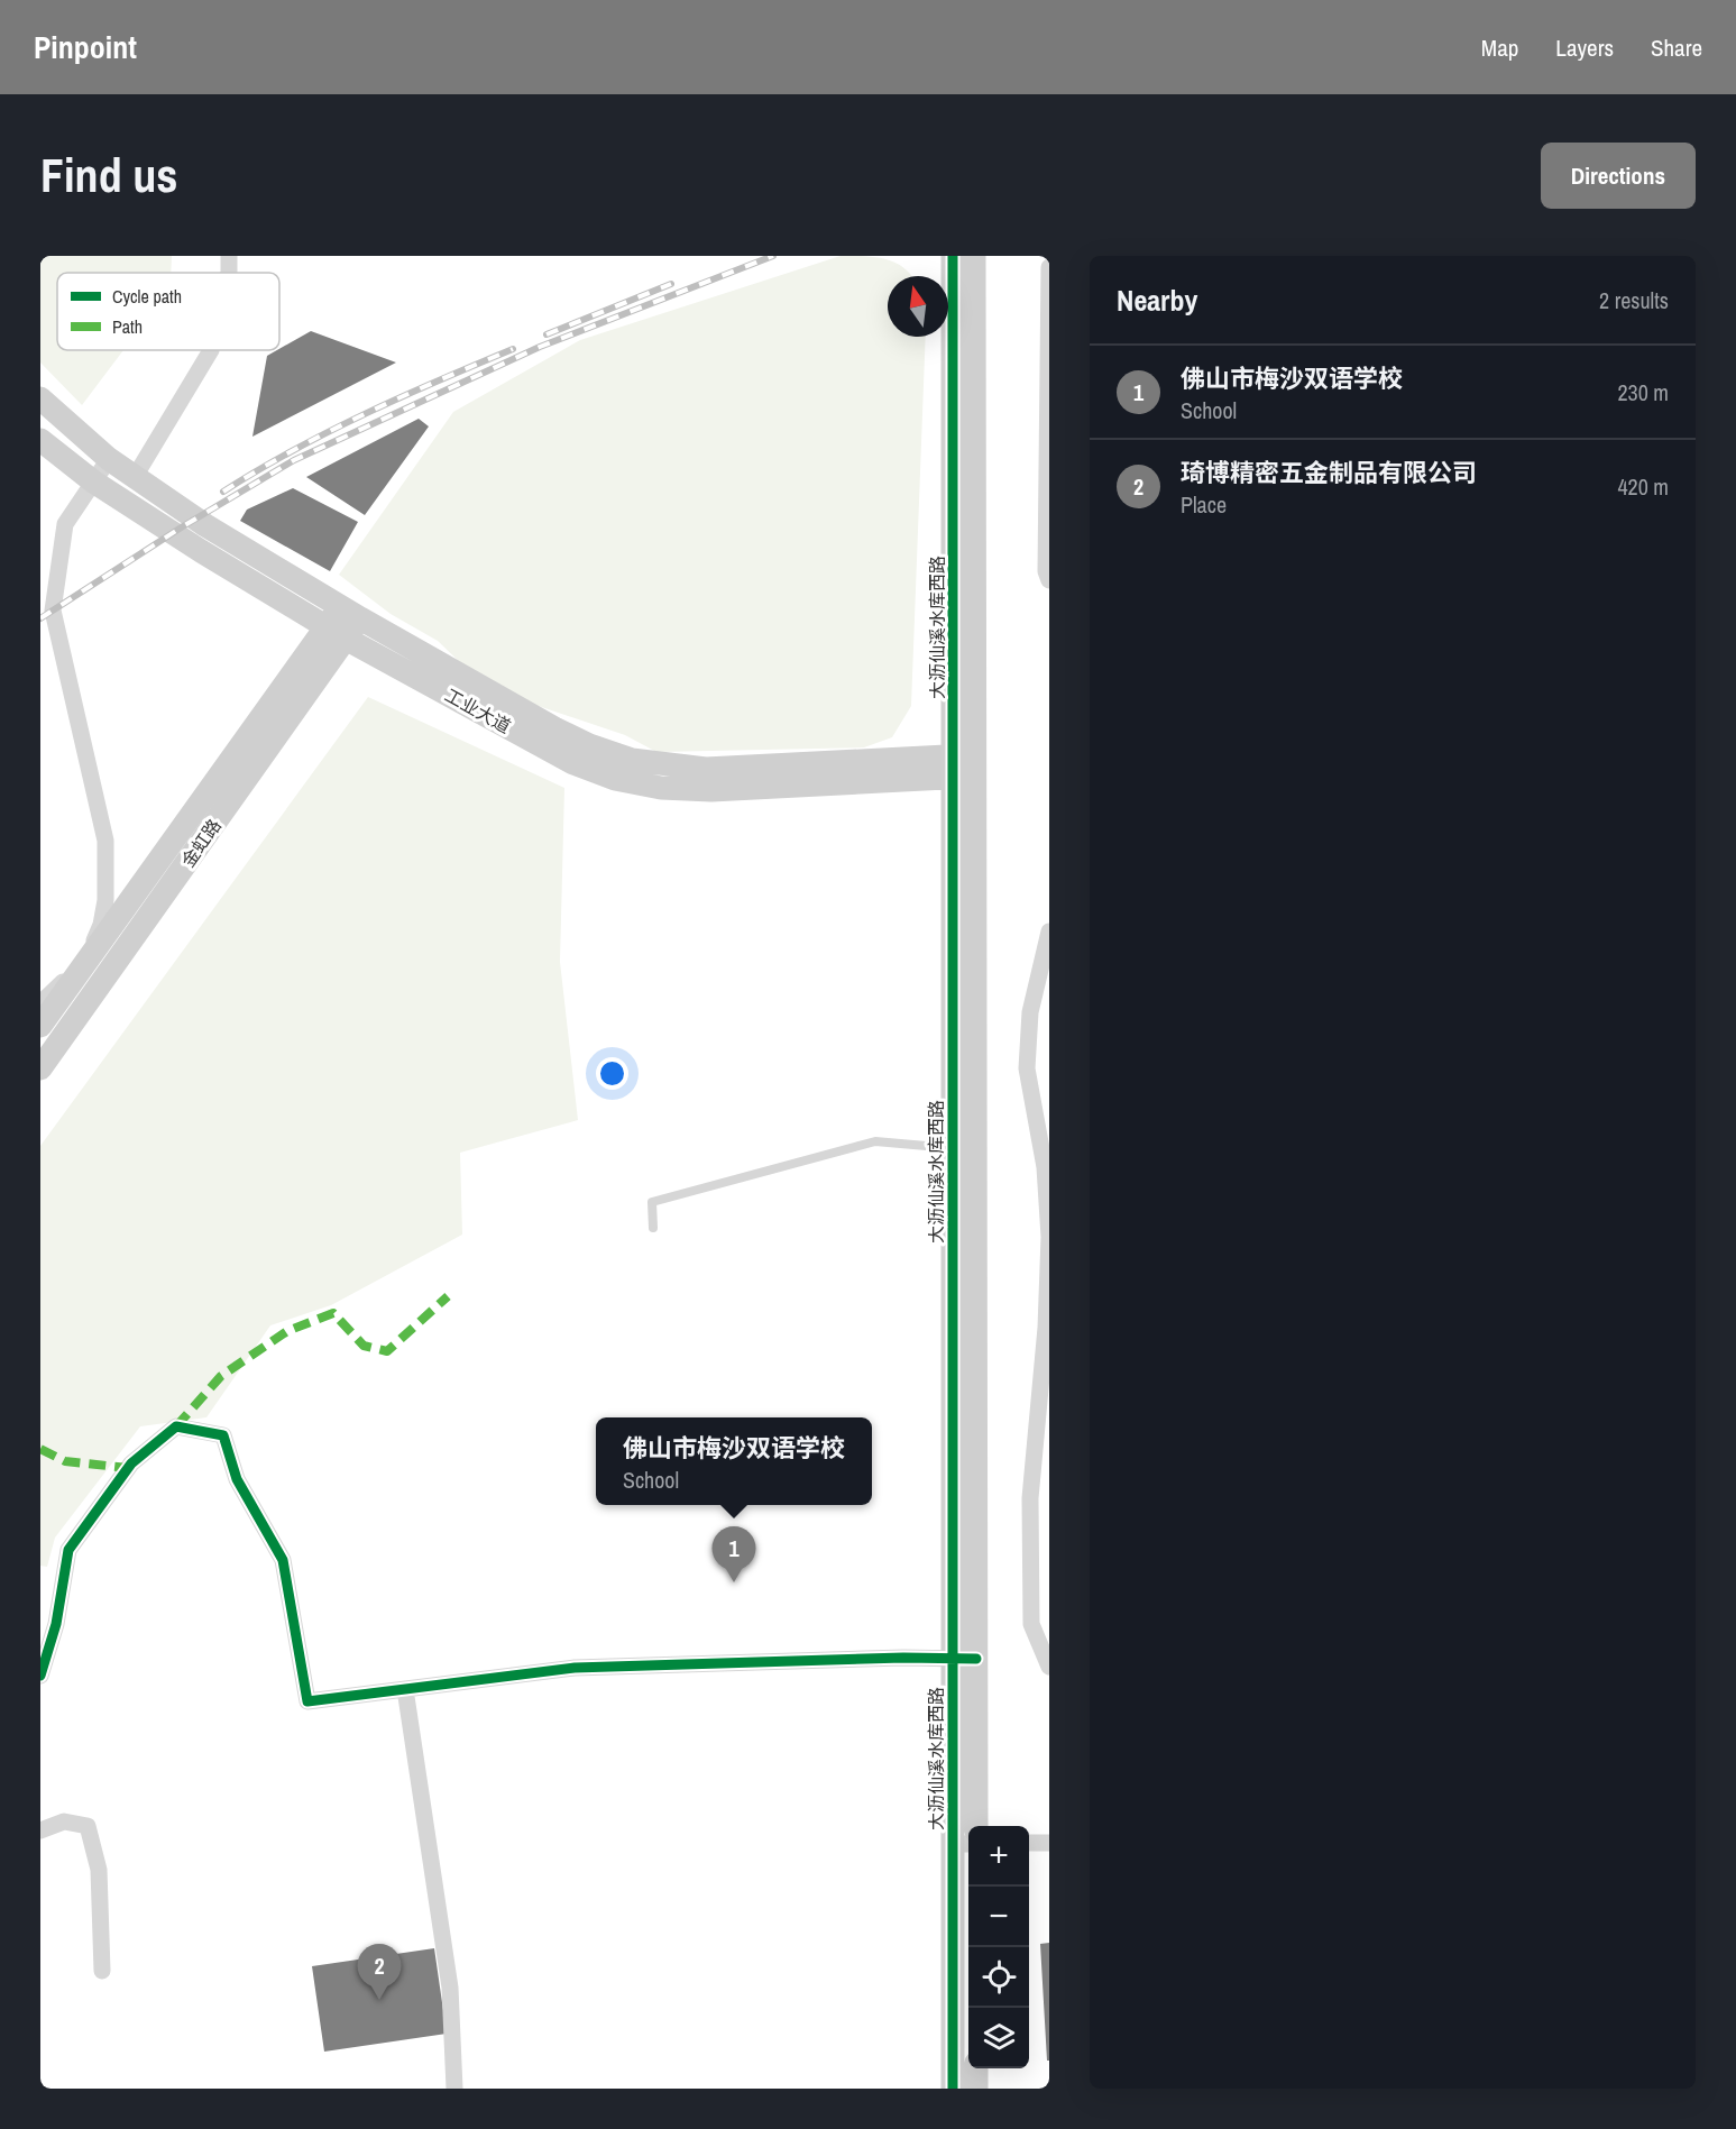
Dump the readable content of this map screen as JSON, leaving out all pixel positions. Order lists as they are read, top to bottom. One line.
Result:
{"streets":{"street":["大沥仙溪水库西路","工业大道","金虹路"]},"crossings":[["大沥仙溪水库西路","工业大道"],["工业大道","金虹路"]],"legend":["Cycle path","Path"],"north":"top","page":{"header":"Pinpoint","nav":["Map","Layers","Share"],"buttons":"Directions","title":"Find us","heading":["Nearby","2 results"],"list":[{"mark":"1","name":"佛山市梅沙双语学校","note":"School","value":"230 m"},{"mark":"2","name":"琦博精密五金制品有限公司","note":"Place","value":"420 m"}],"popup":["佛山市梅沙双语学校","School"],"pins":["1","2"],"map_buttons":["+","−"]}}
